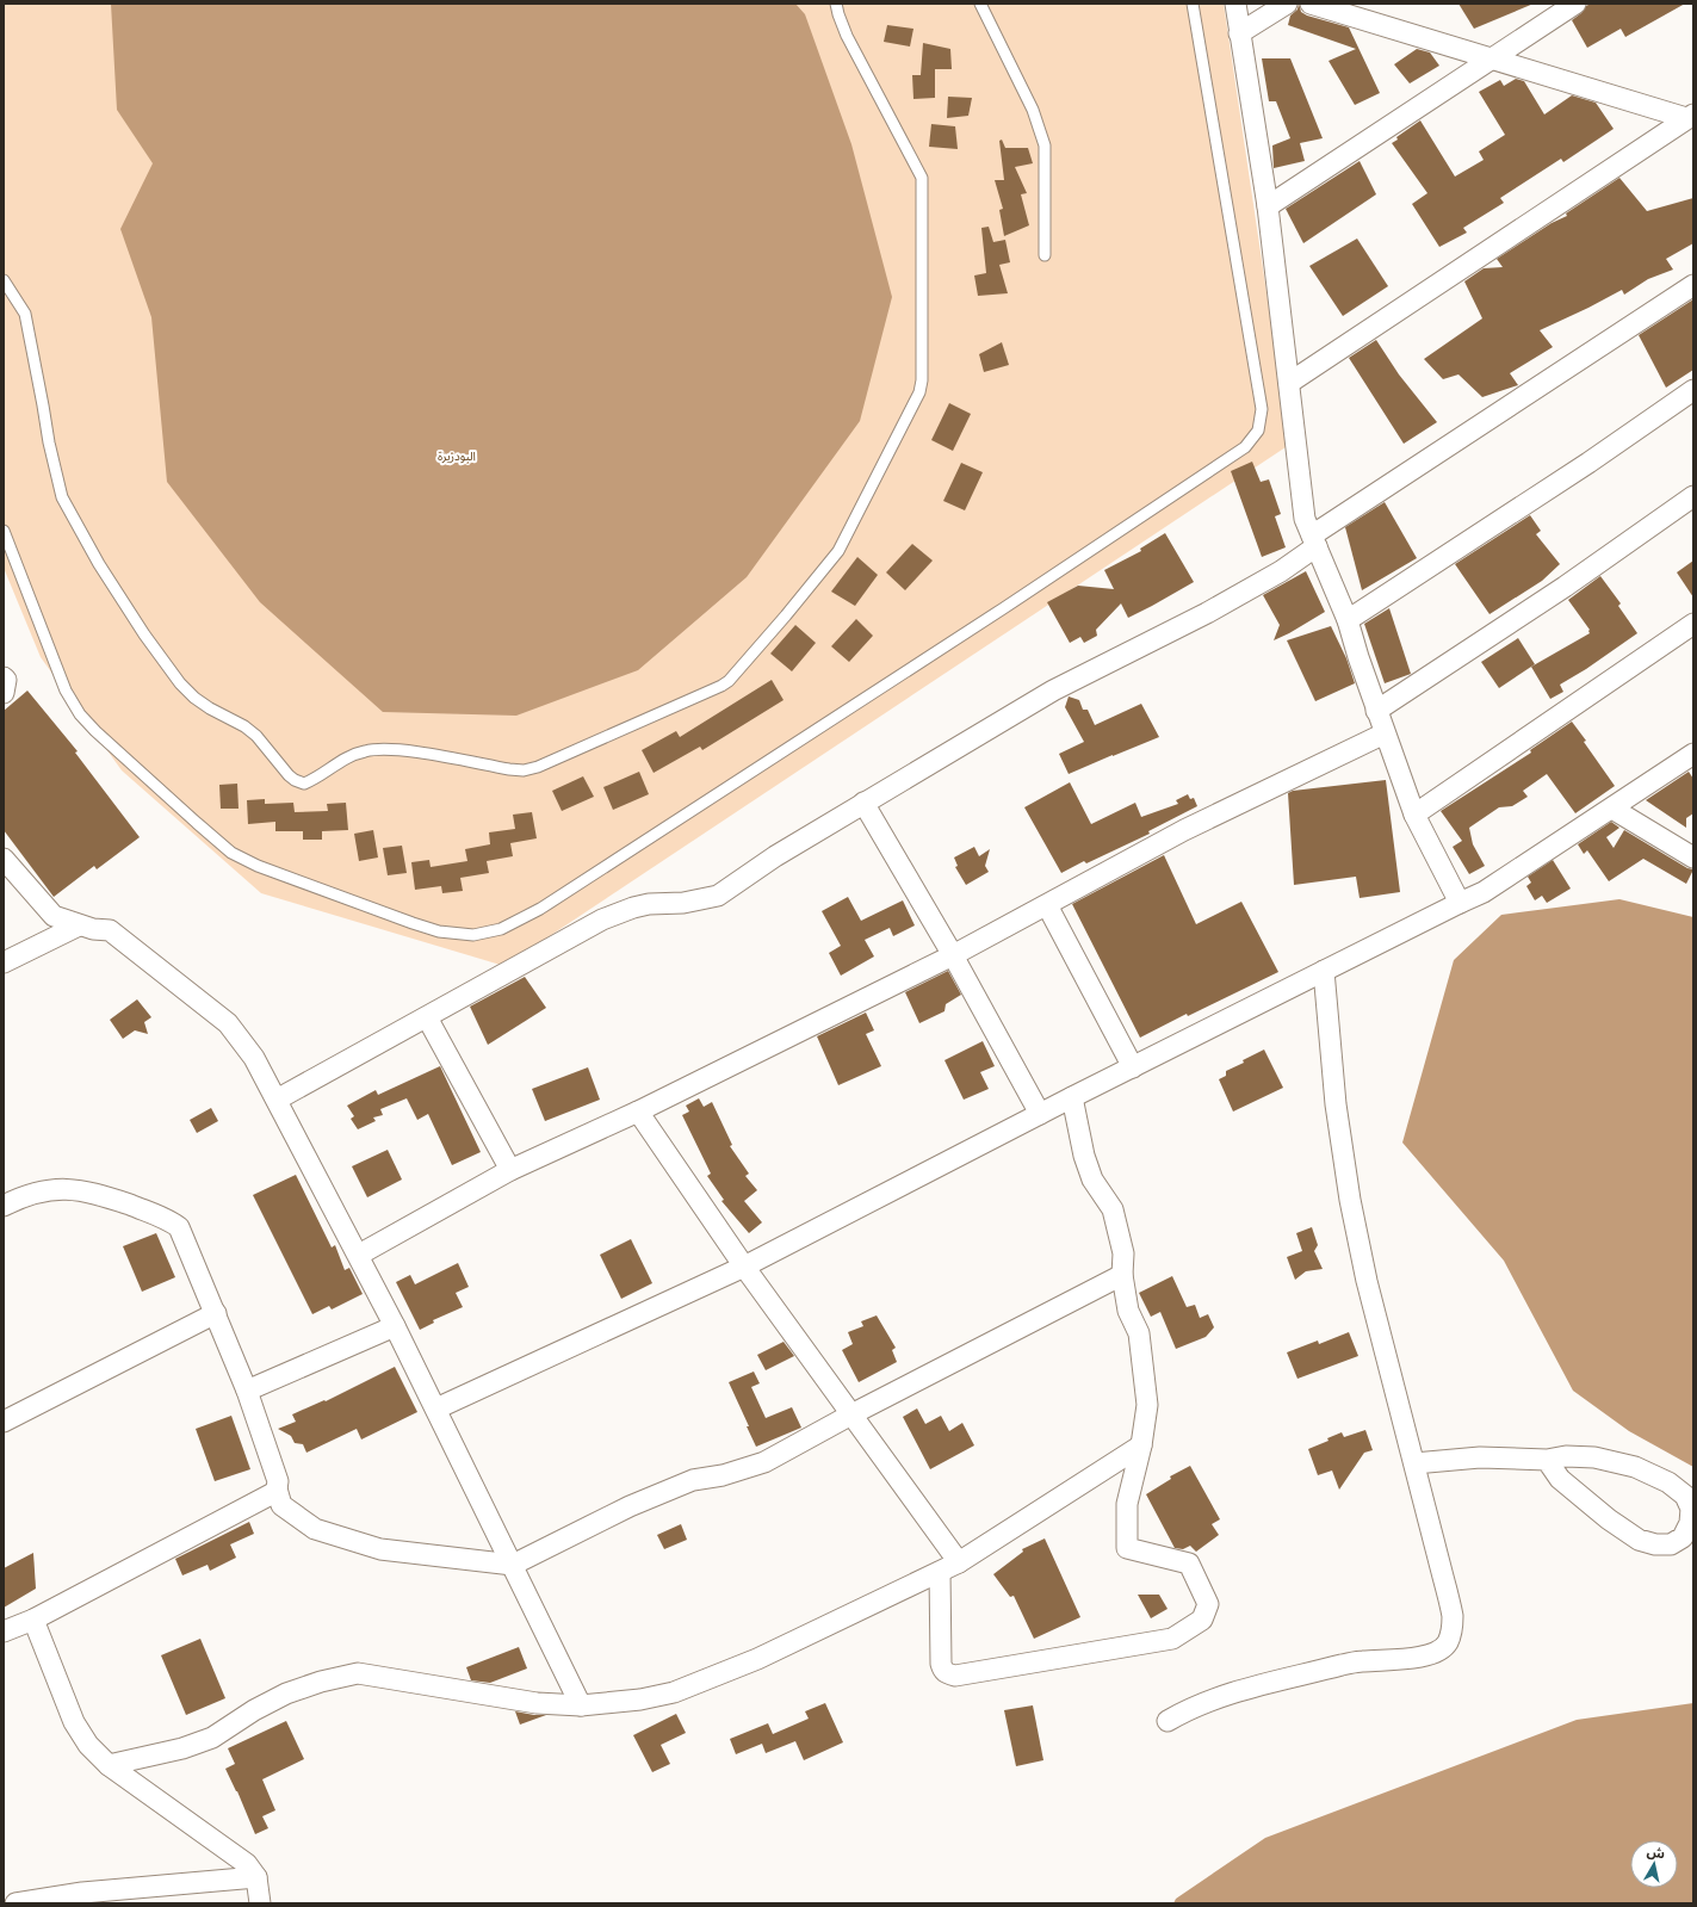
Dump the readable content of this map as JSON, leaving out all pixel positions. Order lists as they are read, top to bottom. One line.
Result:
{"parks":["البودزيرة"],"north":"top"}
